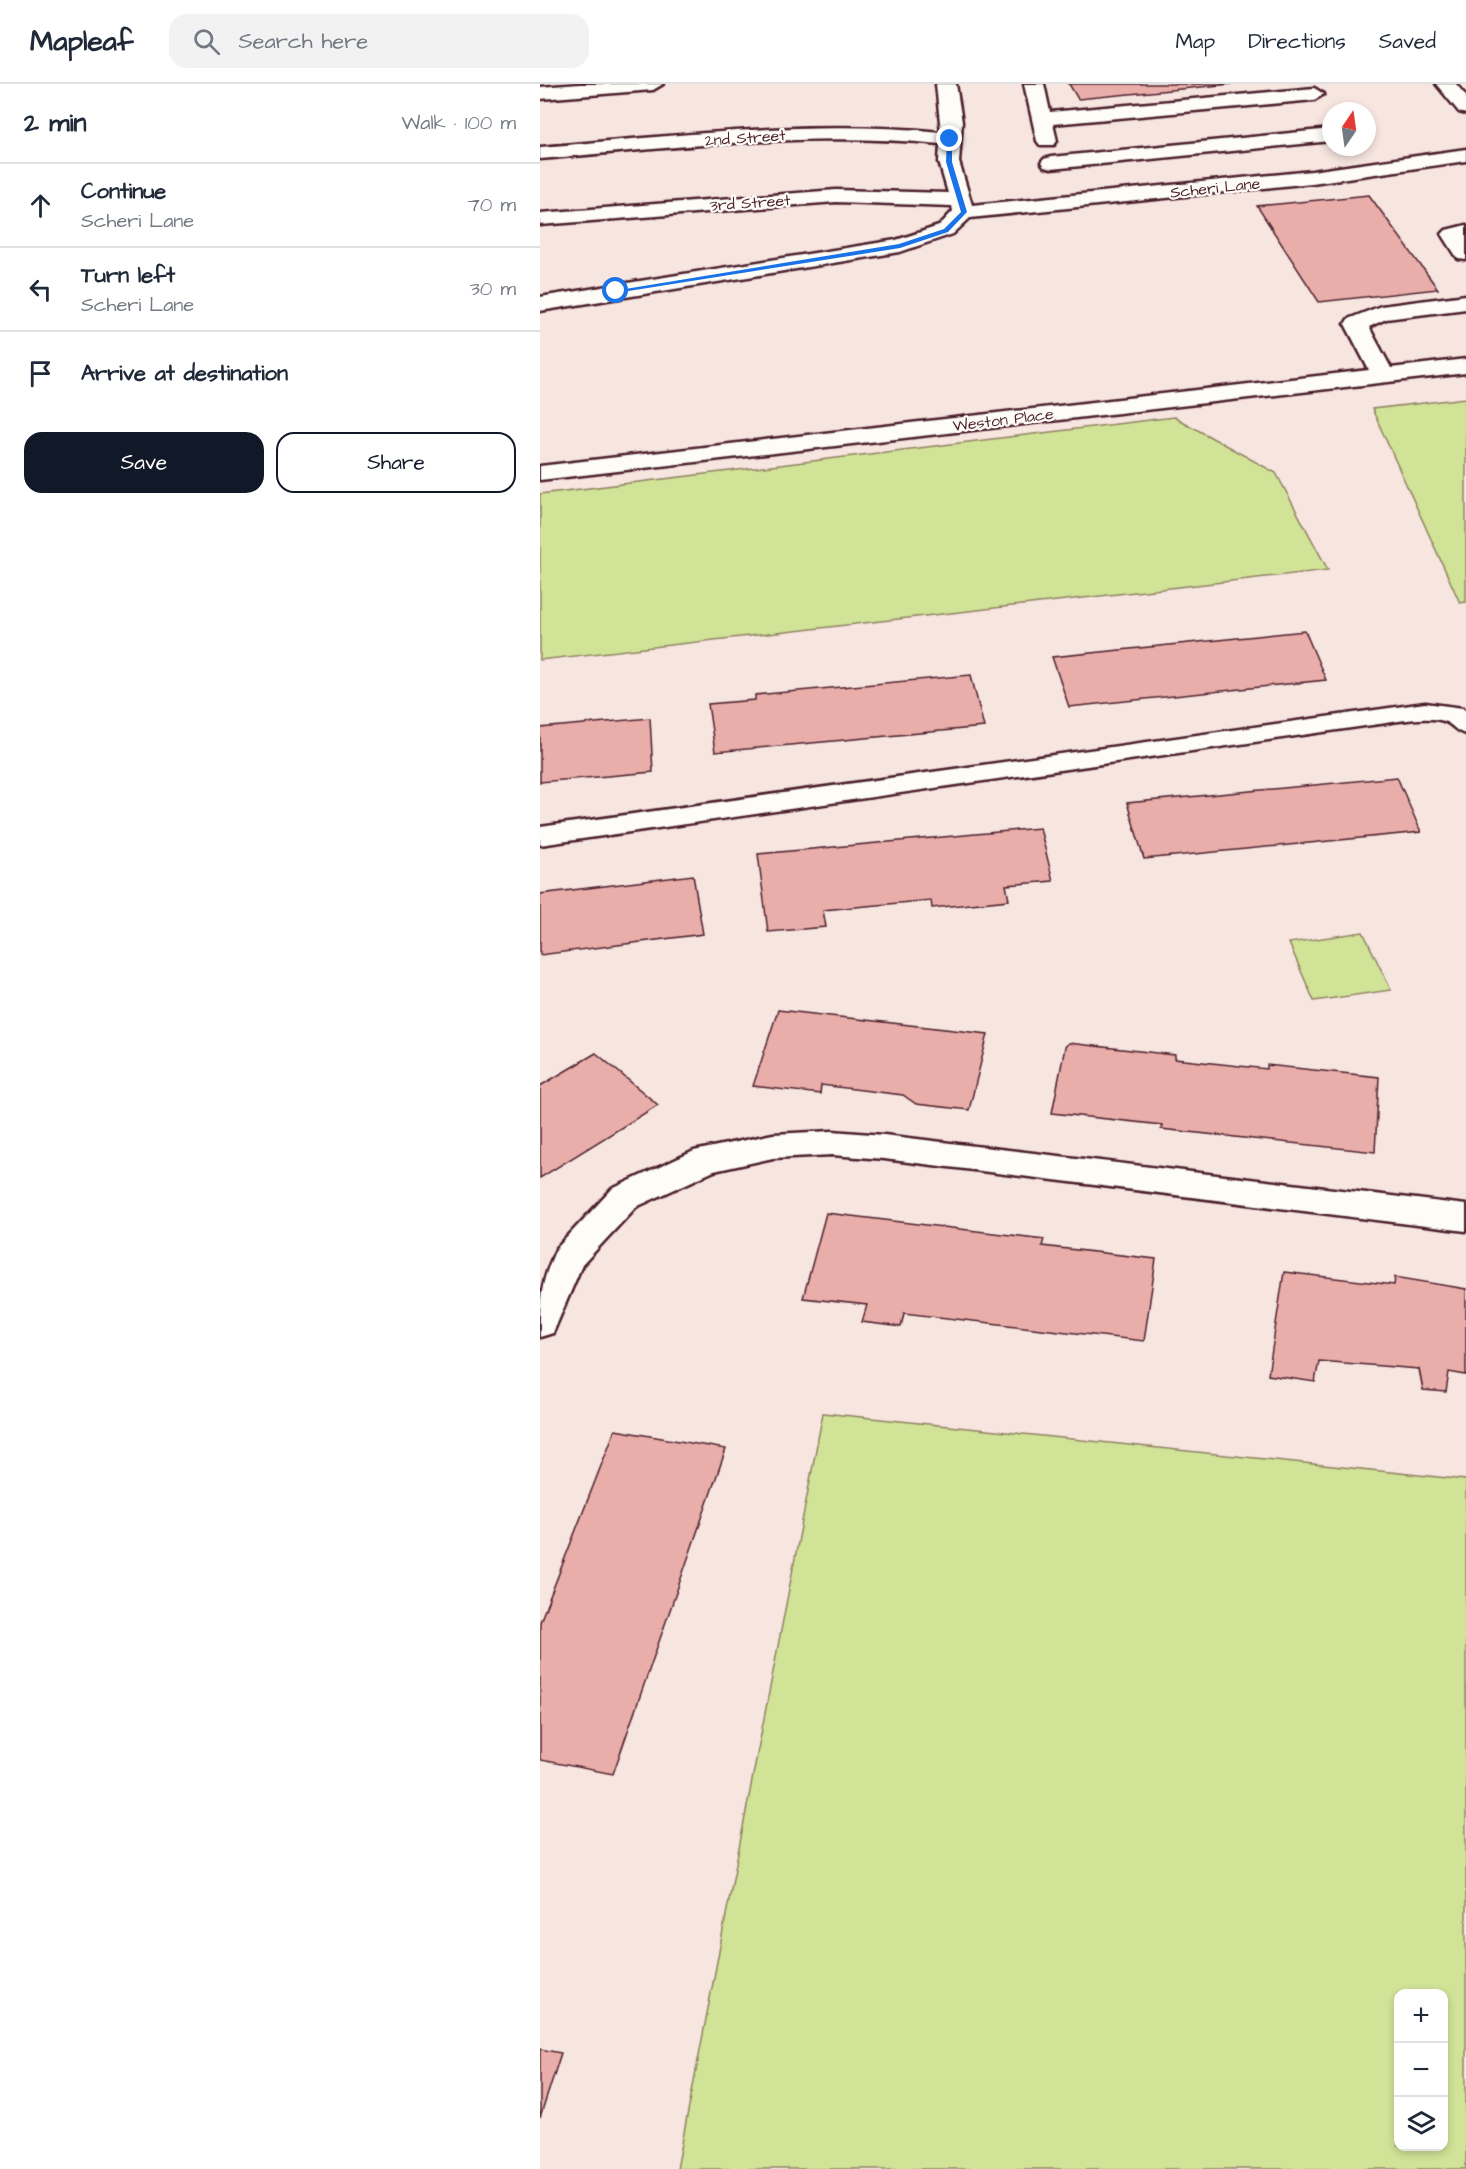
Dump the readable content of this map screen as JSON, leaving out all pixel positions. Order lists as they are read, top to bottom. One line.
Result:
{"streets":{"street":["2nd Street","Scheri Lane","3rd Street","Weston Place"]},"crossings":[["Scheri Lane","3rd Street"]],"north":"top","page":{"header":"Mapleaf","search":"Search here","nav":["Map","Directions","Saved"],"heading":["2 min","Walk · 100 m"],"list":[["Continue","Scheri Lane","70 m"],["Turn left","Scheri Lane","30 m"],"Arrive at destination"],"buttons":["Save","Share"],"map_buttons":["+","−"]}}
